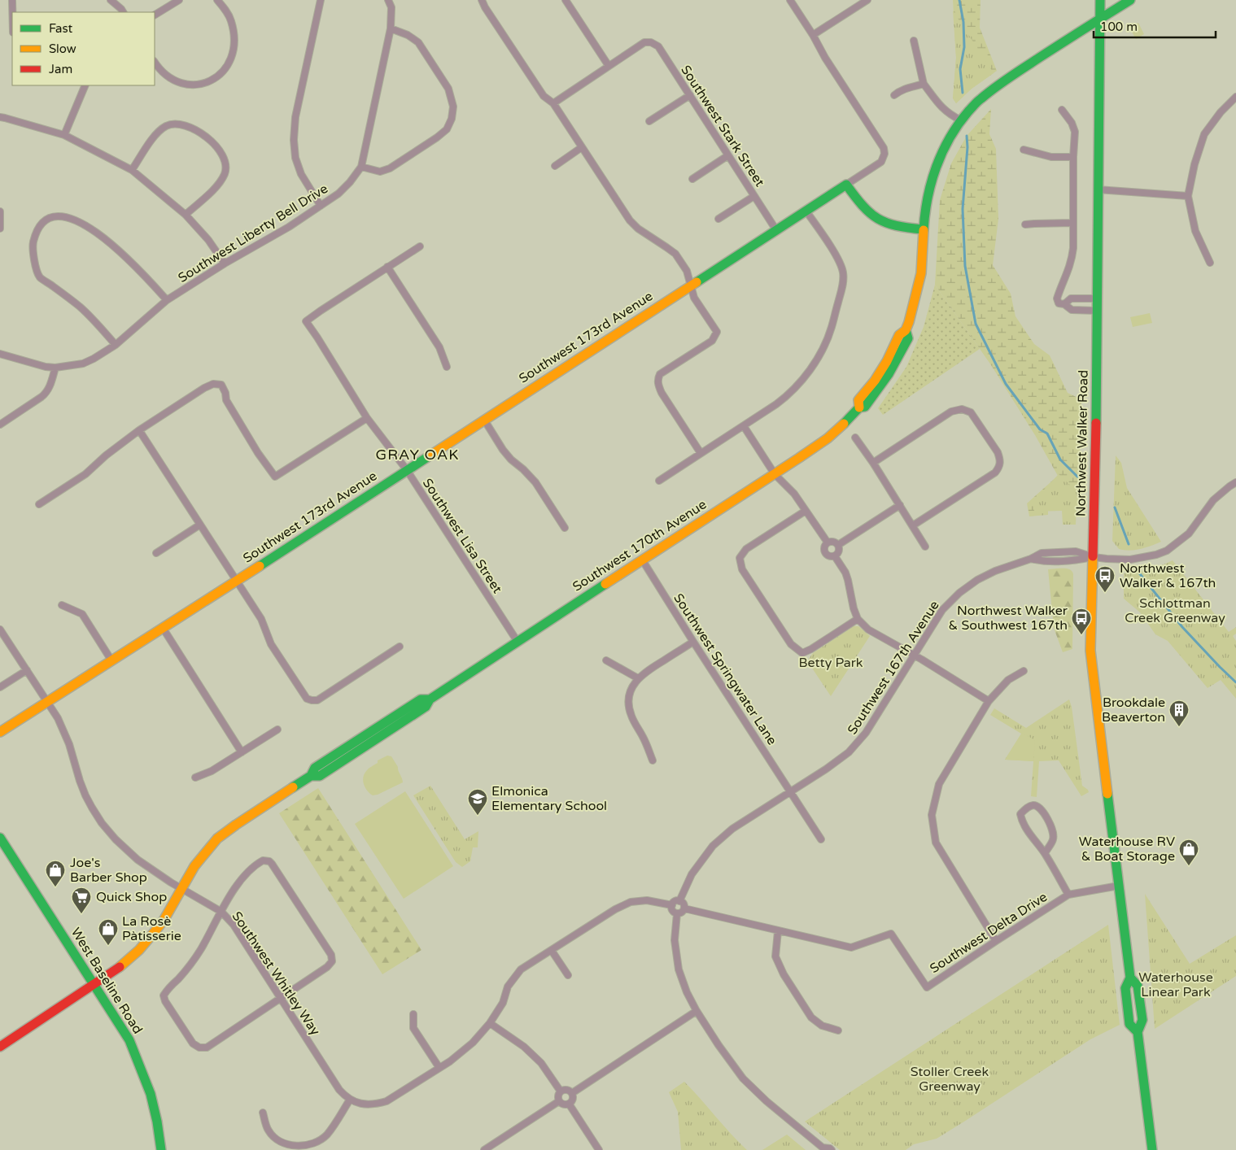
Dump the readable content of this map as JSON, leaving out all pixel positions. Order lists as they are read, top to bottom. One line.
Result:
{"streets":{"main road":["Southwest 173rd Avenue","Northwest Walker Road","Southwest 170th Avenue","West Baseline Road"],"street":["Southwest Stark Street","Southwest Liberty Bell Drive","Southwest Lisa Street","Southwest 167th Avenue","Southwest Springwater Lane","Southwest Delta Drive","Southwest Whitley Way"]},"crossings":[["Southwest Stark Street","Southwest 173rd Avenue"],["Southwest 173rd Avenue","Southwest Lisa Street"],["Southwest 173rd Avenue","Southwest Whitley Way"],["Northwest Walker Road","Southwest 170th Avenue"],["Northwest Walker Road","Southwest 167th Avenue"],["Northwest Walker Road","Southwest Delta Drive"],["Southwest Lisa Street","Southwest 170th Avenue"],["Southwest 170th Avenue","Southwest Springwater Lane"],["Southwest 170th Avenue","Southwest Whitley Way"],["Southwest 170th Avenue","West Baseline Road"],["Southwest 167th Avenue","Southwest Springwater Lane"],["Southwest 167th Avenue","Southwest Delta Drive"]],"districts":["GRAY OAK"],"parks":["Schlottman Creek Greenway","Betty Park","Waterhouse Linear Park","Stoller Creek Greenway"],"places":{"bus stop":["Northwest Walker & 167th","Northwest Walker & Southwest 167th"],"building":["Brookdale Beaverton"],"school or university":["Elmonica Elementary School"],"shop":["Waterhouse RV & Boat Storage","Joe's Barber Shop","La Rosè Pàtisserie"],"supermarket":["Quick Shop"]},"legend":["Fast","Slow","Jam"],"scale_bar":"100 m"}
